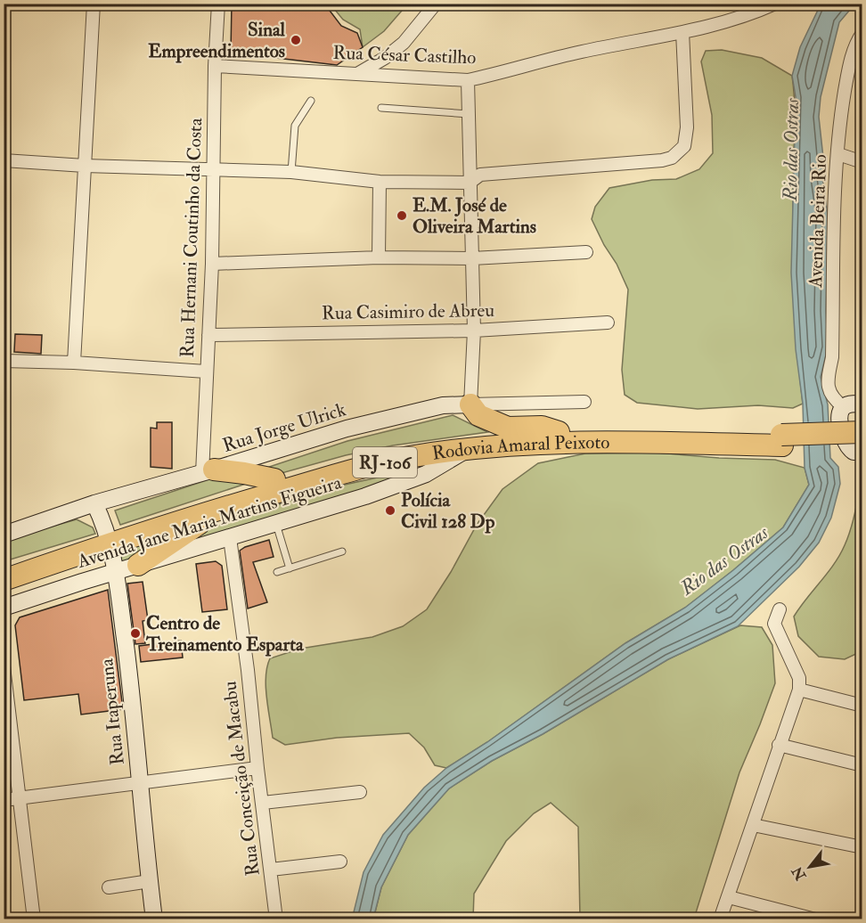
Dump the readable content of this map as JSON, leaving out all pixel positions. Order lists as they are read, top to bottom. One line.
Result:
{"streets":{"highway":["Rodovia Amaral Peixoto","RJ-106"],"main road":["Rua Jorge Ulrick","Avenida Jane Maria Martins Figueira","Rua Itaperuna"],"street":["Rua César Castilho","Avenida Beira Rio","Rua Hernani Coutinho da Costa","Rua Casimiro de Abreu","Rua Conceição de Macabu"]},"crossings":[["Rua César Castilho","Rua Hernani Coutinho da Costa"],["Rua Hernani Coutinho da Costa","Rua Casimiro de Abreu"],["Rua Hernani Coutinho da Costa","Rua Jorge Ulrick"],["Rua Jorge Ulrick","Rua Itaperuna"],["Rodovia Amaral Peixoto","Avenida Jane Maria Martins Figueira"],["Rodovia Amaral Peixoto","Rua Itaperuna"],["Avenida Jane Maria Martins Figueira","Rua Itaperuna"],["Avenida Jane Maria Martins Figueira","Rua Conceição de Macabu"]],"water":["Rio das Ostras"],"places":["Sinal Empreendimentos","E.M. José de Oliveira Martins","Polícia Civil 128 Dp","Centro de Treinamento Esparta"],"north":"bottom left"}
